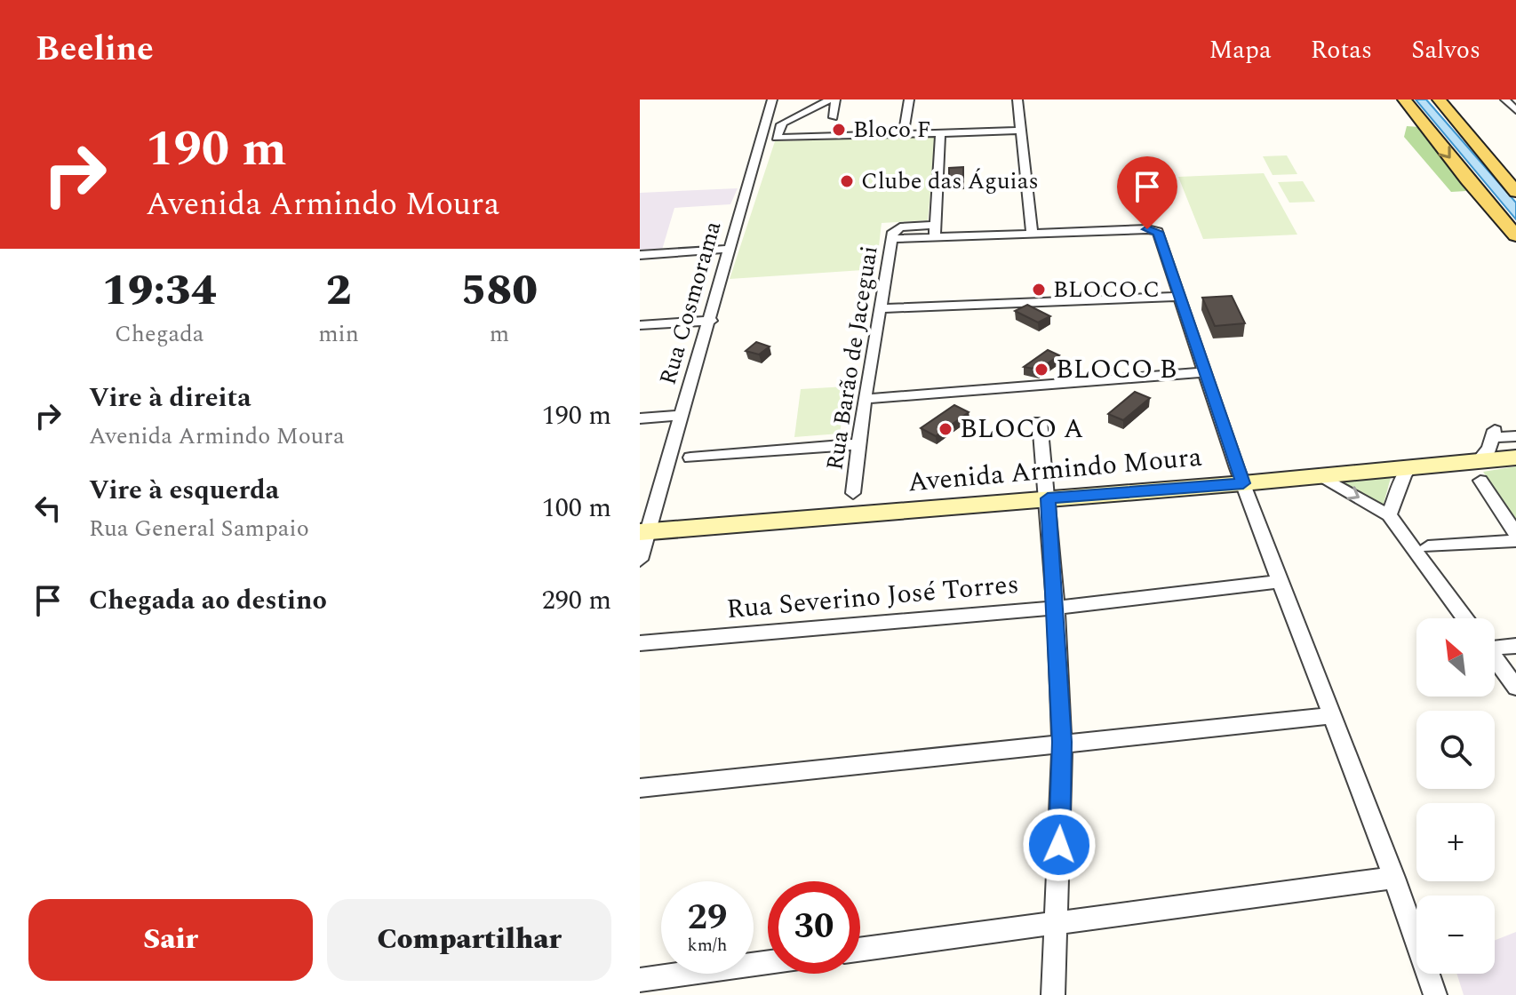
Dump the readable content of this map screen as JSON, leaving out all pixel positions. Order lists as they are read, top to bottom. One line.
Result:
{"streets":{"main road":["Avenida Armindo Moura"],"street":["Rua Cosmorama","Rua Barão de Jaceguai","Rua Severino José Torres"]},"crossings":[["Rua Cosmorama","Avenida Armindo Moura"]],"places":["Bloco F","Clube das Águias","BLOCO C","BLOCO B","BLOCO A"],"north":"top left","page":{"header":"Beeline","nav":["Mapa","Rotas","Salvos"],"turn":["190 m","Avenida Armindo Moura"],"eta":["19:34","Chegada","2","min","580","m"],"list":[{"name":"Vire à direita","note":"Avenida Armindo Moura","value":"190 m"},{"name":"Vire à esquerda","note":"Rua General Sampaio","value":"100 m"},{"name":"Chegada ao destino","value":"290 m"}],"map_buttons":["+","−"],"speed":"29 km/h","limit":"30","buttons":["Sair","Compartilhar"]}}
